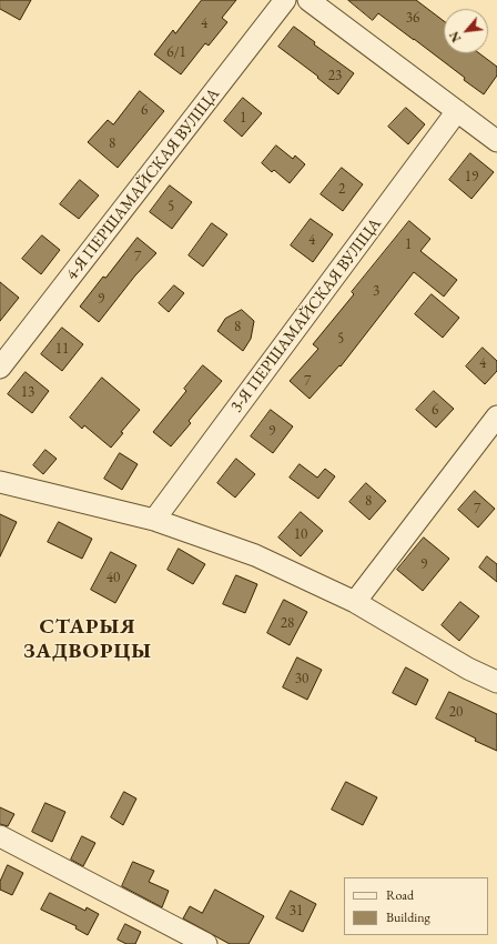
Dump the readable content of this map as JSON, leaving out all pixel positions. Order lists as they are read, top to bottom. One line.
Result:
{"streets":{"street":["4-Я ПЕРШАМАЙСКАЯ ВУЛІЦА","3-Я ПЕРШАМАЙСКАЯ ВУЛІЦА"]},"districts":["СТАРЫЯ ЗАДВОРЦЫ"],"house_numbers":["36","4","6/1","23","6","1","8","19","2","5","4","1","7","3","9","8","5","11","4","7","13","6","9","8","7","10","9","40","28","30","20","31"],"legend":["Road","Building"],"north":"bottom left"}
